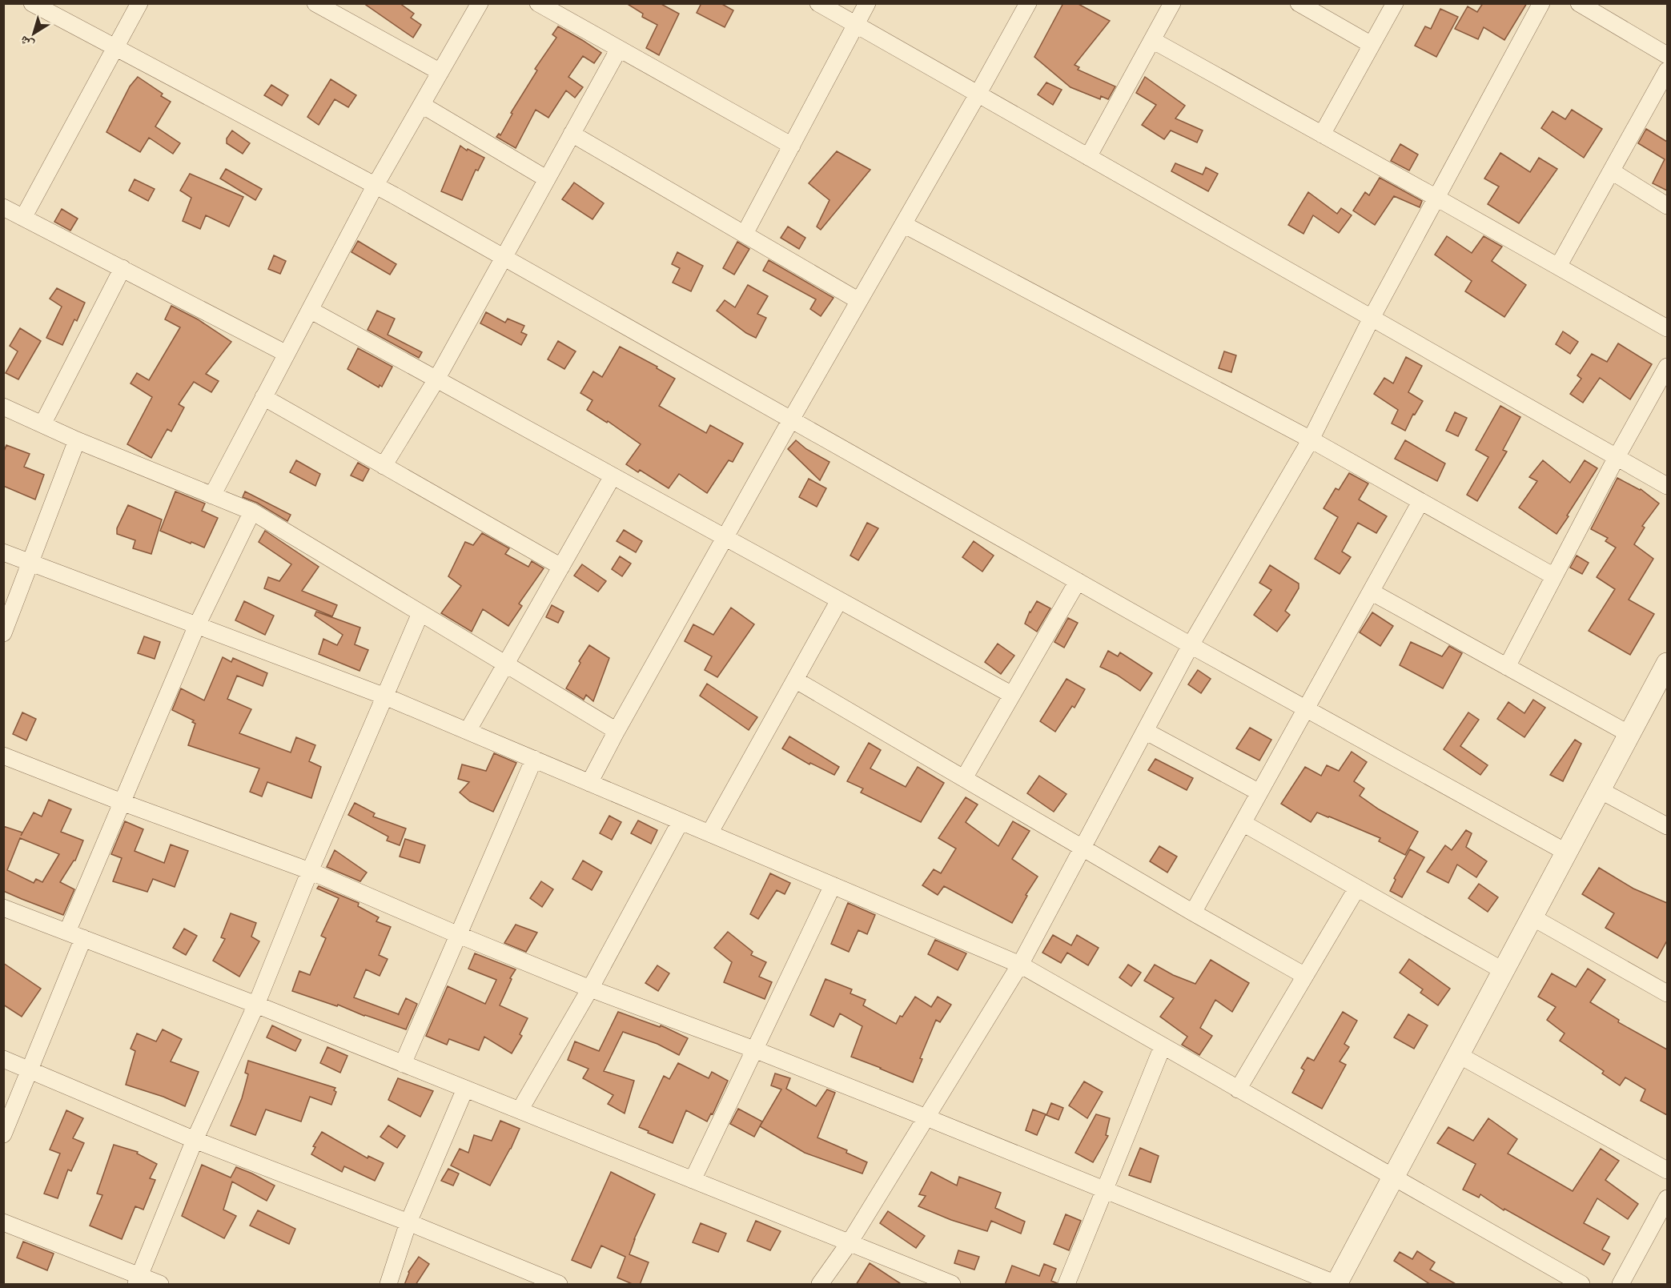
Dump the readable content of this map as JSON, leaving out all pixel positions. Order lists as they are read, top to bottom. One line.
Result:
{"north":"bottom left"}
